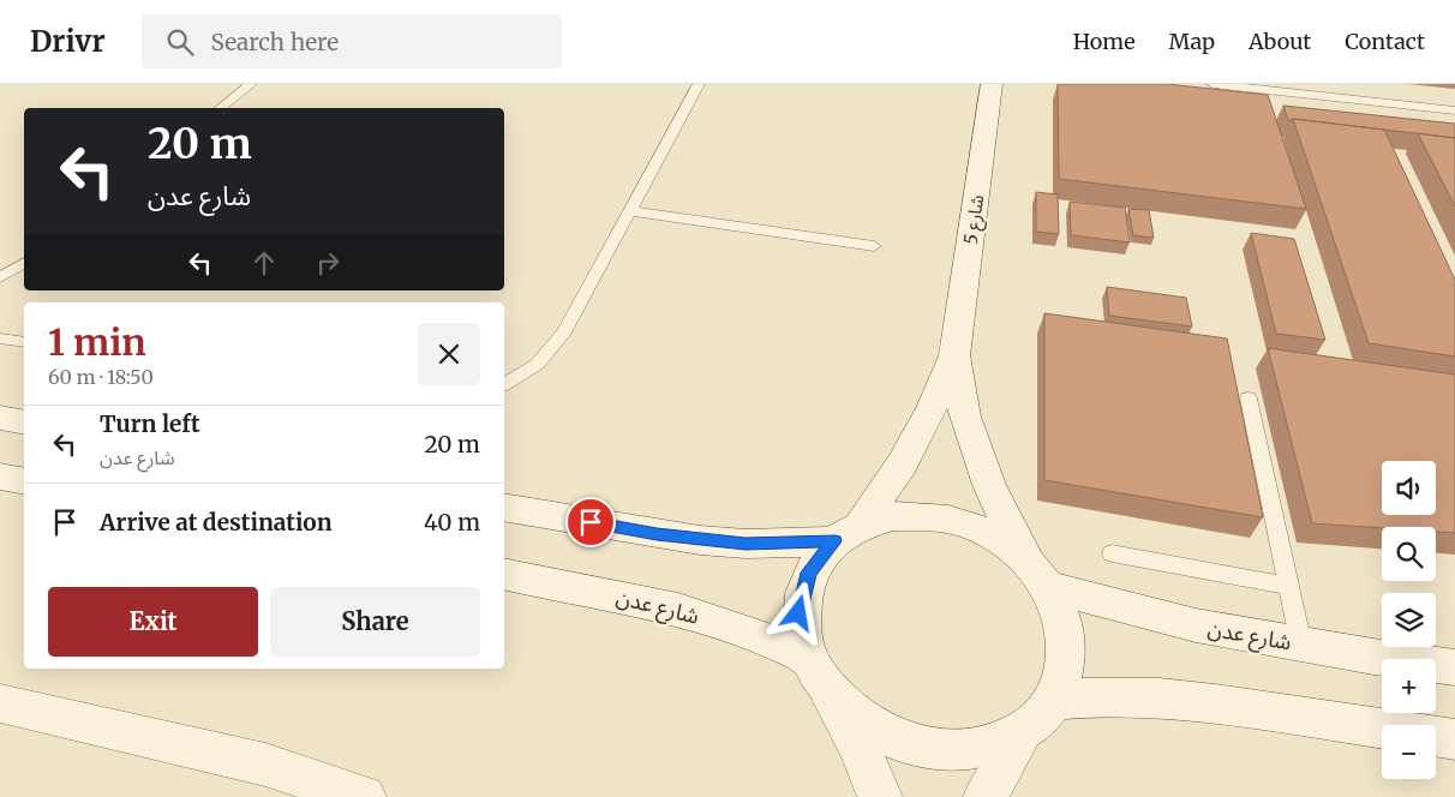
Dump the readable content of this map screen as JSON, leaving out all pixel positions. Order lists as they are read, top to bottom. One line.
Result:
{"streets":{"street":["شارع 5","شارع عدن"]},"crossings":[["شارع 5","شارع عدن"]],"page":{"header":"Drivr","search":"Search here","nav":["Home","Map","About","Contact"],"turn":["20 m","شارع عدن"],"heading":["1 min","60 m · 18:50"],"list":[{"name":"Turn left","note":"شارع عدن","value":"20 m"},{"name":"Arrive at destination","value":"40 m"}],"map_buttons":["+","−"],"buttons":["Exit","Share"]}}
